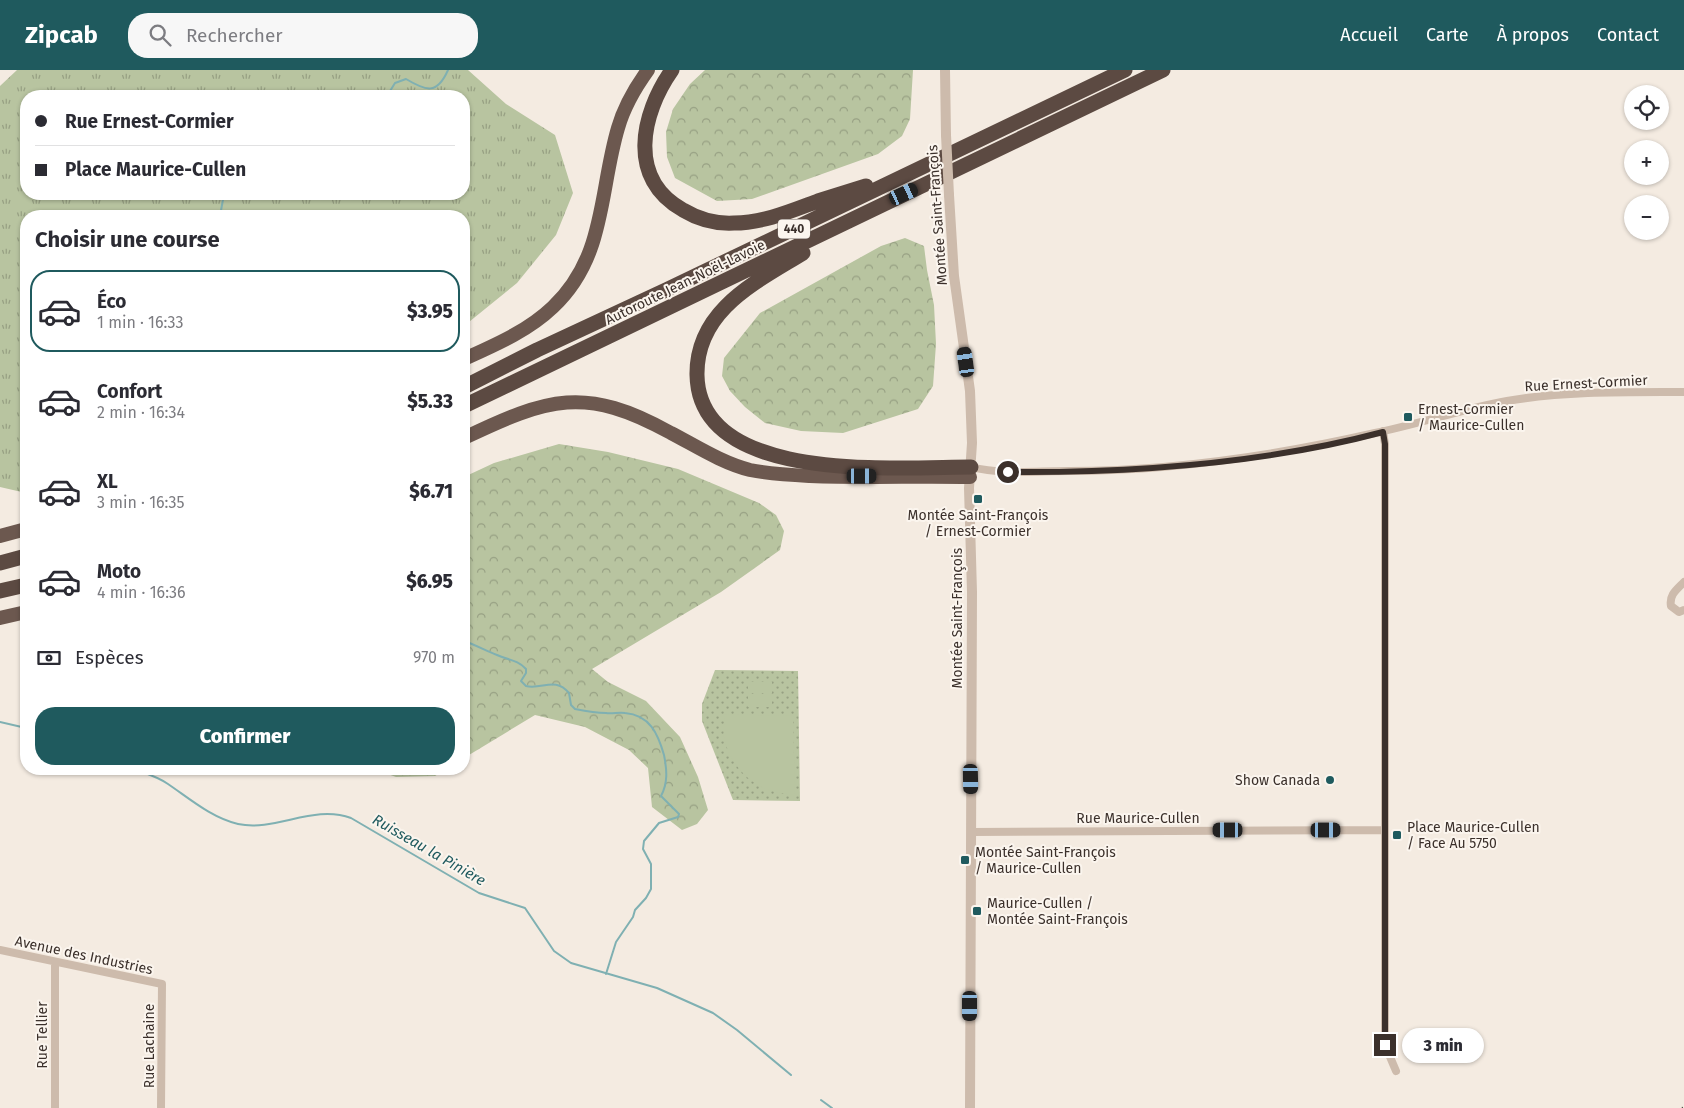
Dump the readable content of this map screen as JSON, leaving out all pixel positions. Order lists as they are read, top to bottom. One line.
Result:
{"streets":{"highway":["440","Autoroute Jean-Noël-Lavoie"],"street":["Montée Saint-François","Rue Ernest-Cormier","Rue Maurice-Cullen","Avenue des Industries","Rue Tellier","Rue Lachaine"]},"crossings":[["Montée Saint-François","Rue Ernest-Cormier"],["Montée Saint-François","Rue Maurice-Cullen"],["Avenue des Industries","Rue Tellier"],["Avenue des Industries","Rue Lachaine"]],"water":["Ruisseau la Pinière"],"places":{"transit":["Ernest-Cormier / Maurice-Cullen","Montée Saint-François / Ernest-Cormier","Place Maurice-Cullen / Face Au 5750","Montée Saint-François / Maurice-Cullen","Maurice-Cullen / Montée Saint-François"],"other":["Show Canada"]},"page":{"header":"Zipcab","search":"Rechercher","nav":["Accueil","Carte","À propos","Contact"],"map_buttons":["+","−"],"banner":["Rue Ernest-Cormier","Place Maurice-Cullen"],"heading":"Choisir une course","list":[{"name":"Éco","note":"1 min · 16:33","value":"$3.95"},{"name":"Confort","note":"2 min · 16:34","value":"$5.33"},{"name":"XL","note":"3 min · 16:35","value":"$6.71"},{"name":"Moto","note":"4 min · 16:36","value":"$6.95"}],"pay":["Espèces","970 m"],"buttons":"Confirmer","bubble":"3 min"}}
